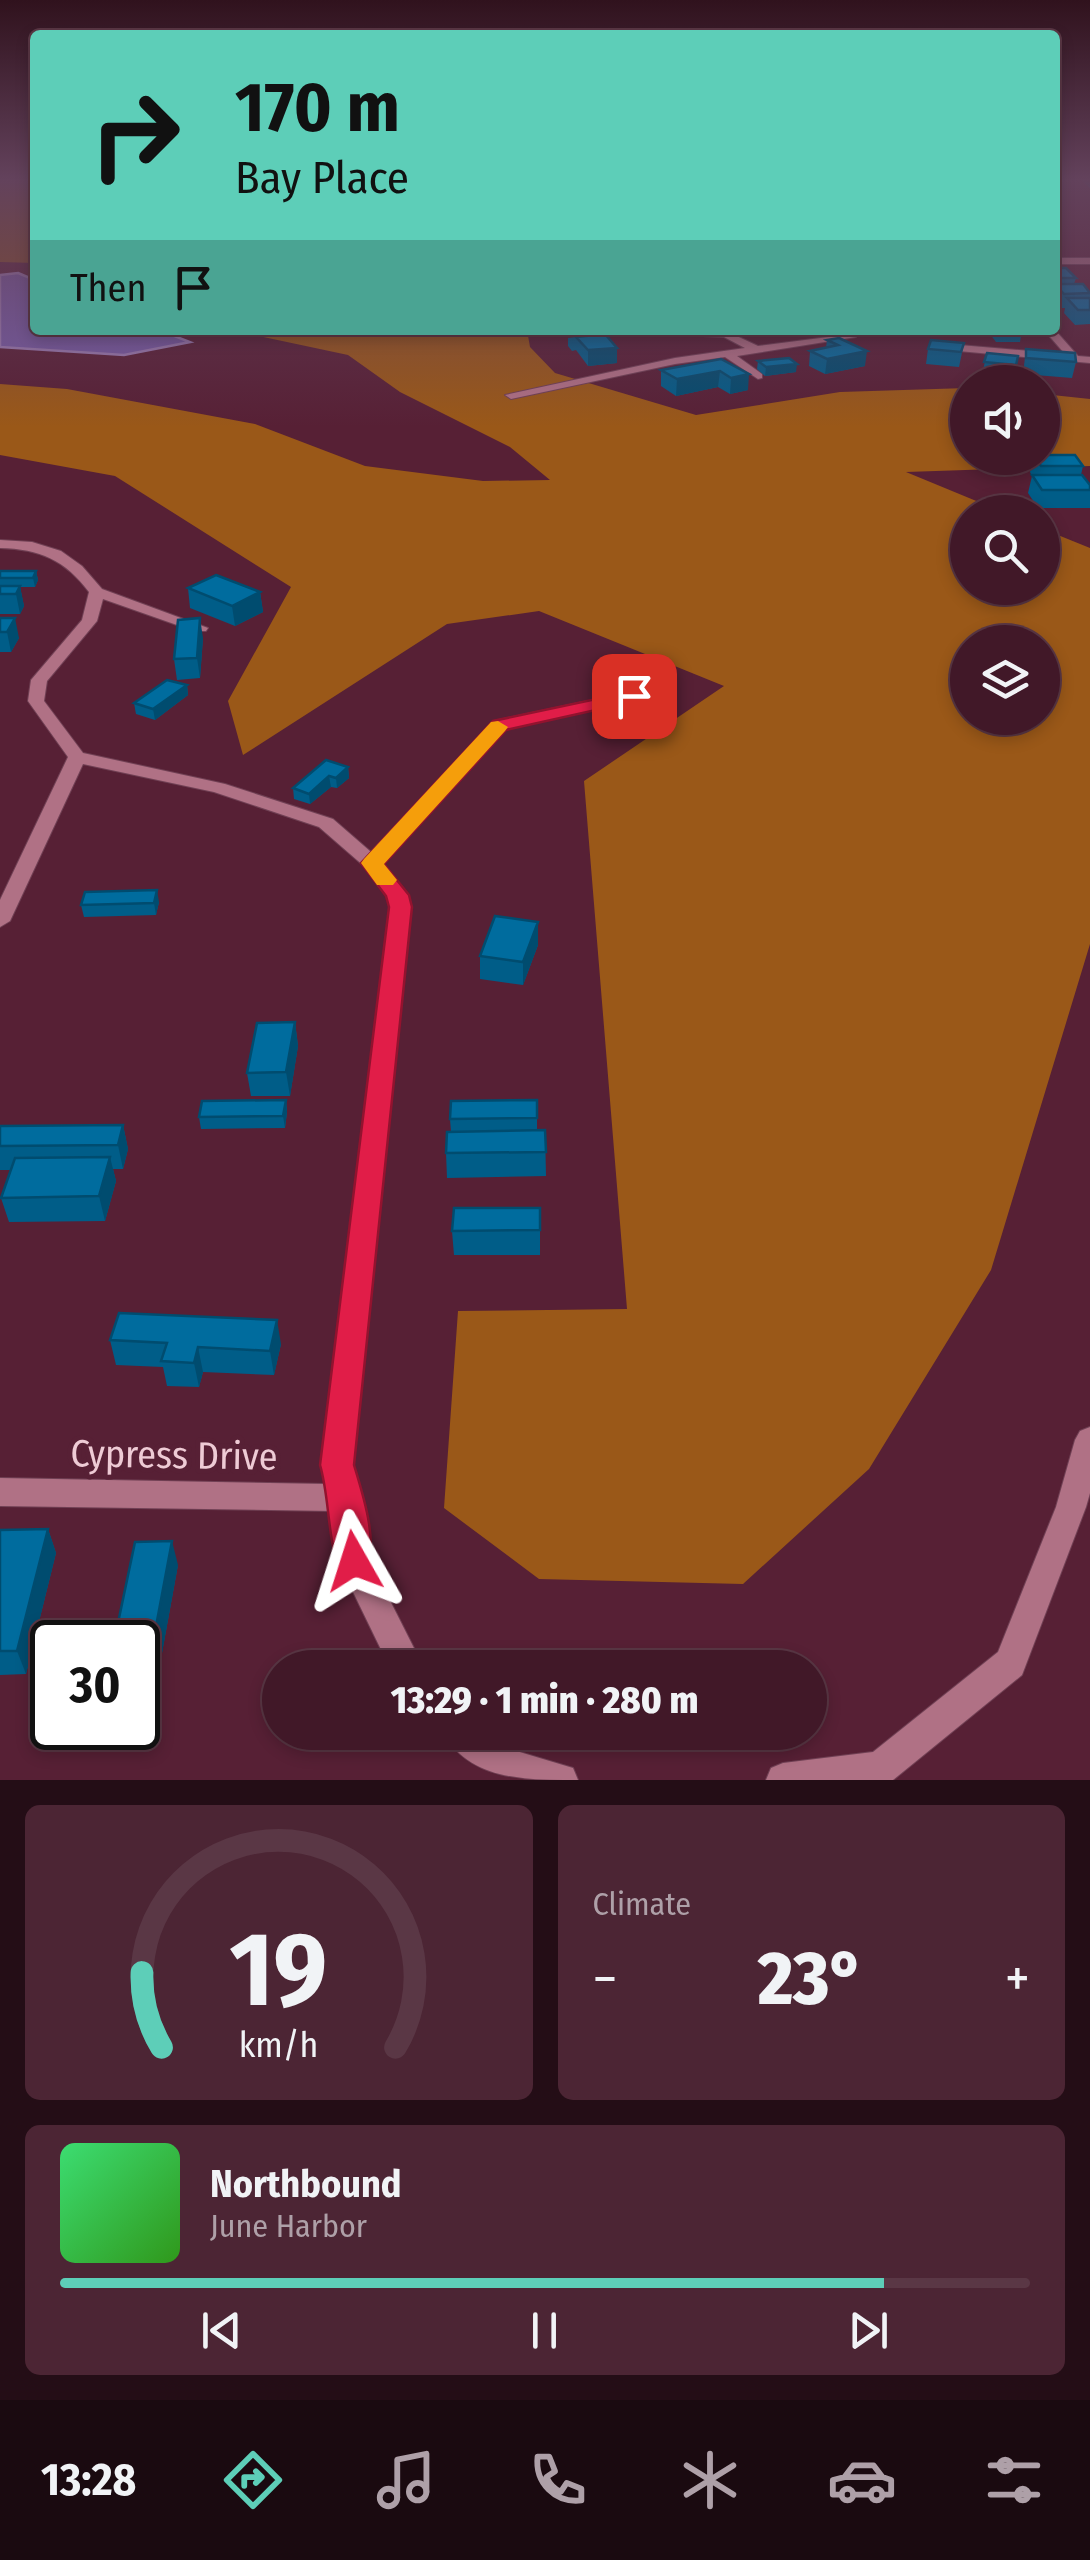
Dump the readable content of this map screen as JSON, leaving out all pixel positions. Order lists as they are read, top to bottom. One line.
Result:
{"streets":{"street":["Cypress Drive"]},"page":{"turn":["170 m","Bay Place"],"then":"Then","limit":"30","trip":"13:29 · 1 min · 280 m","tile":"Climate","heat":["−","23°","+"],"song":["Northbound","June Harbor"],"tabs":"13:28","gauge":["19","km/h"]}}
